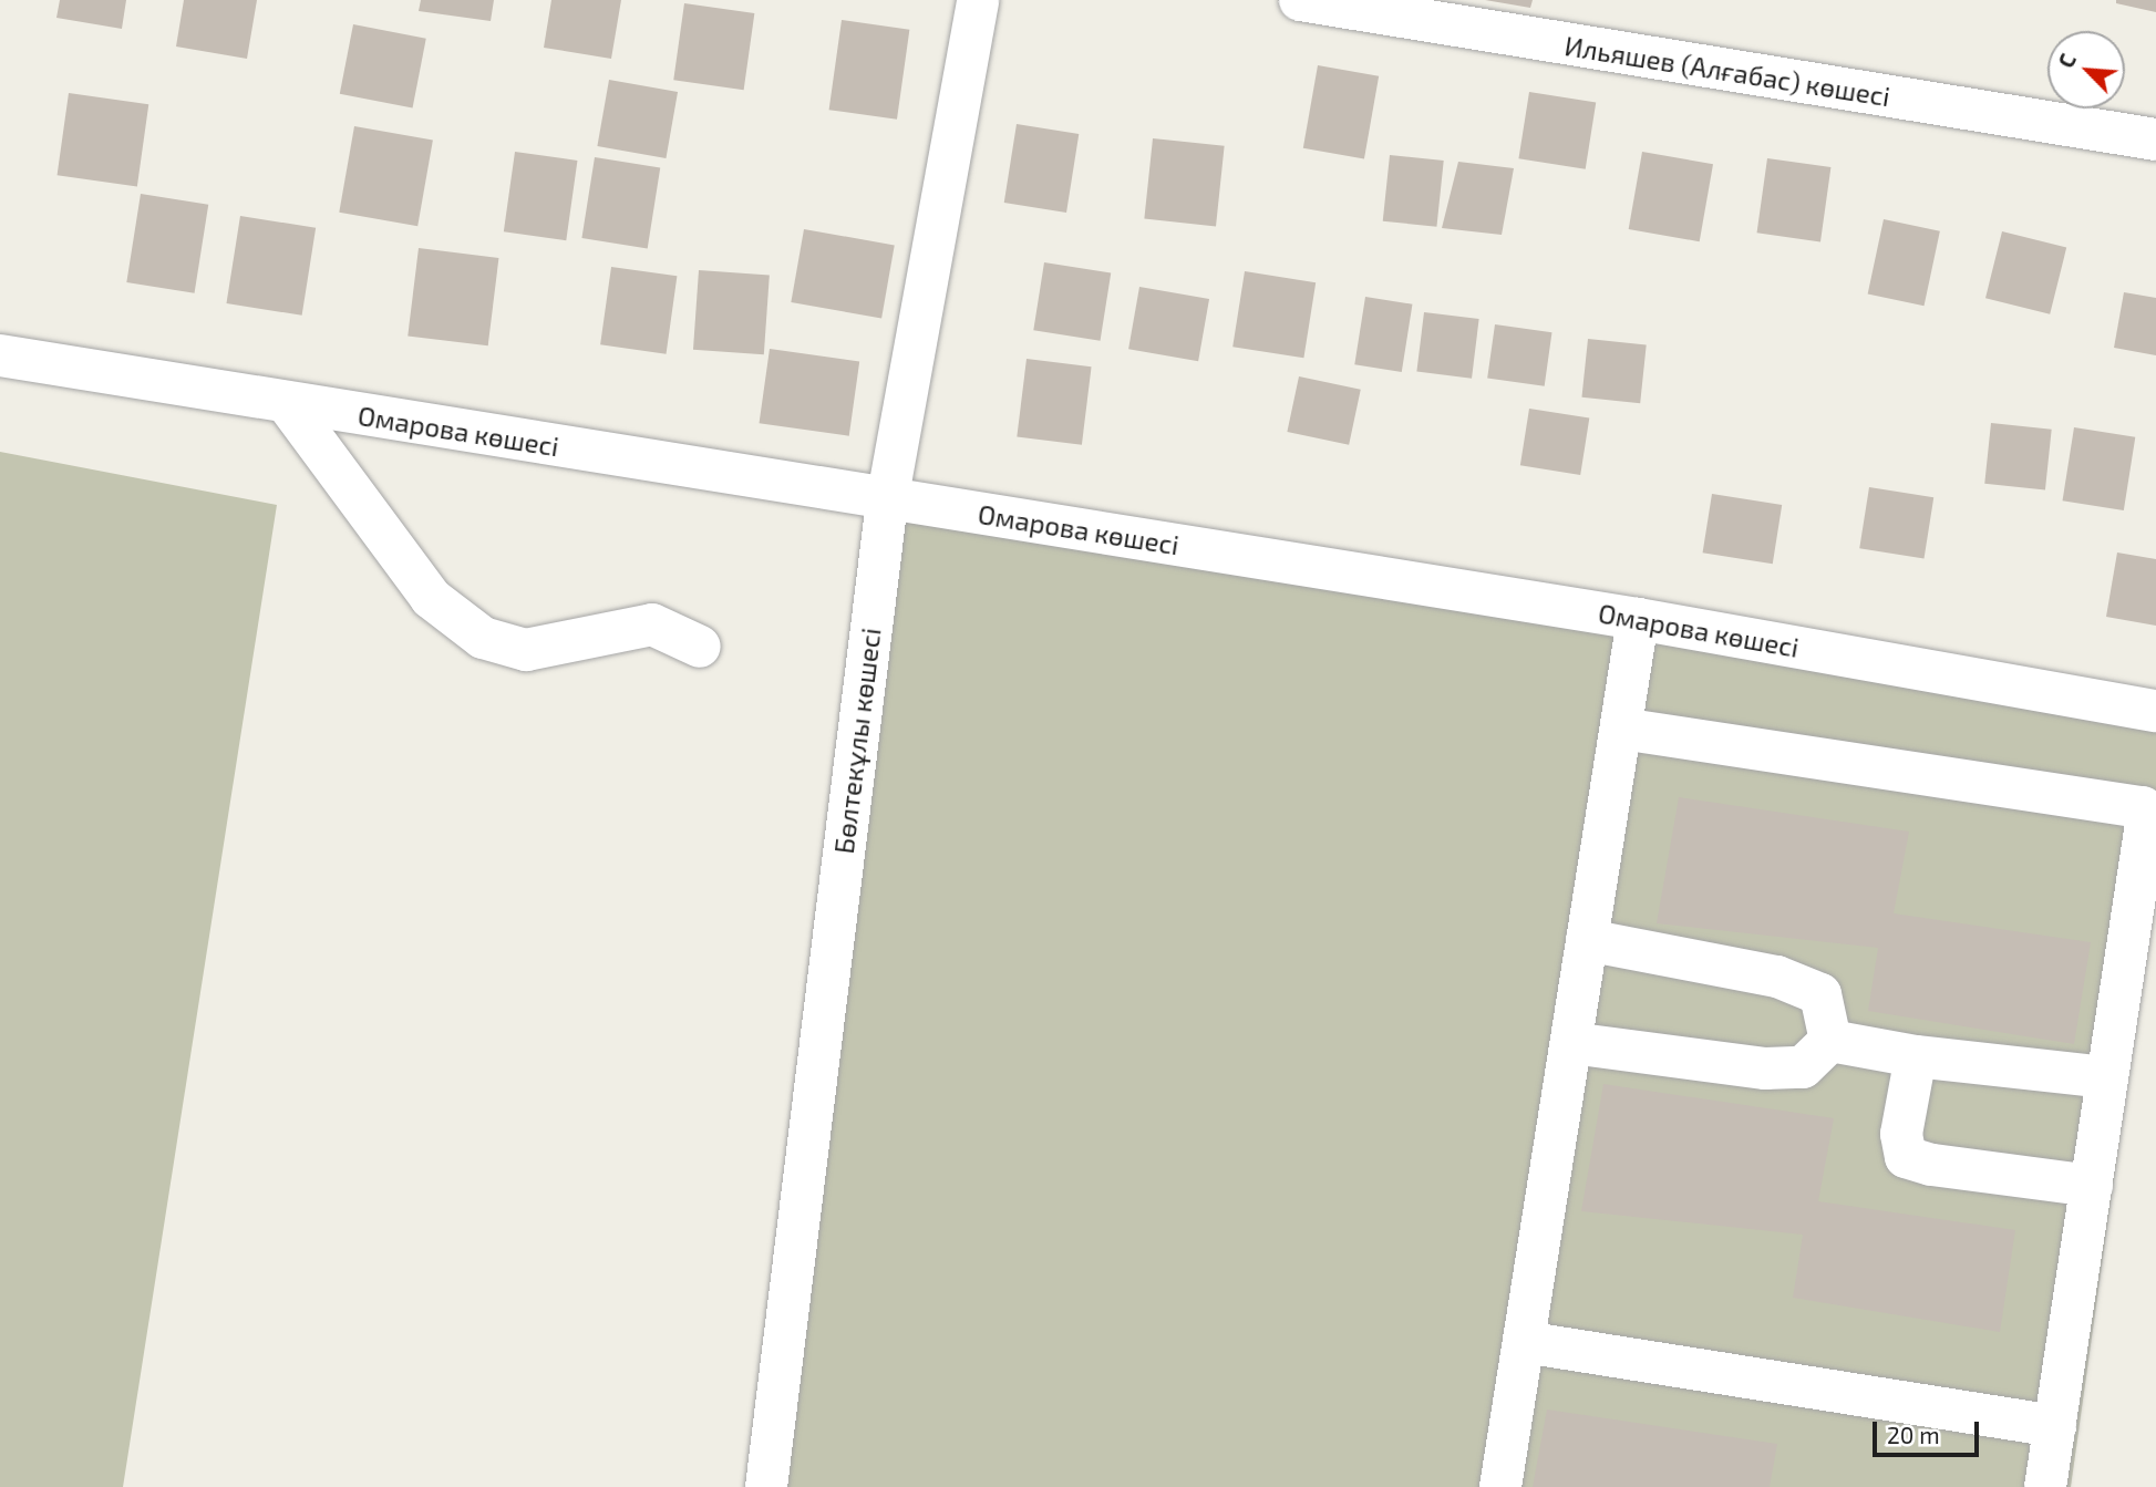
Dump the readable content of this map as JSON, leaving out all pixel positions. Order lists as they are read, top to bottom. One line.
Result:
{"streets":{"street":["Ильяшев (Алғабас) көшесі","Омарова көшесі","Бөлтекұлы көшесі"]},"crossings":[["Омарова көшесі","Бөлтекұлы көшесі"]],"scale_bar":"20 m","north":"top left"}
